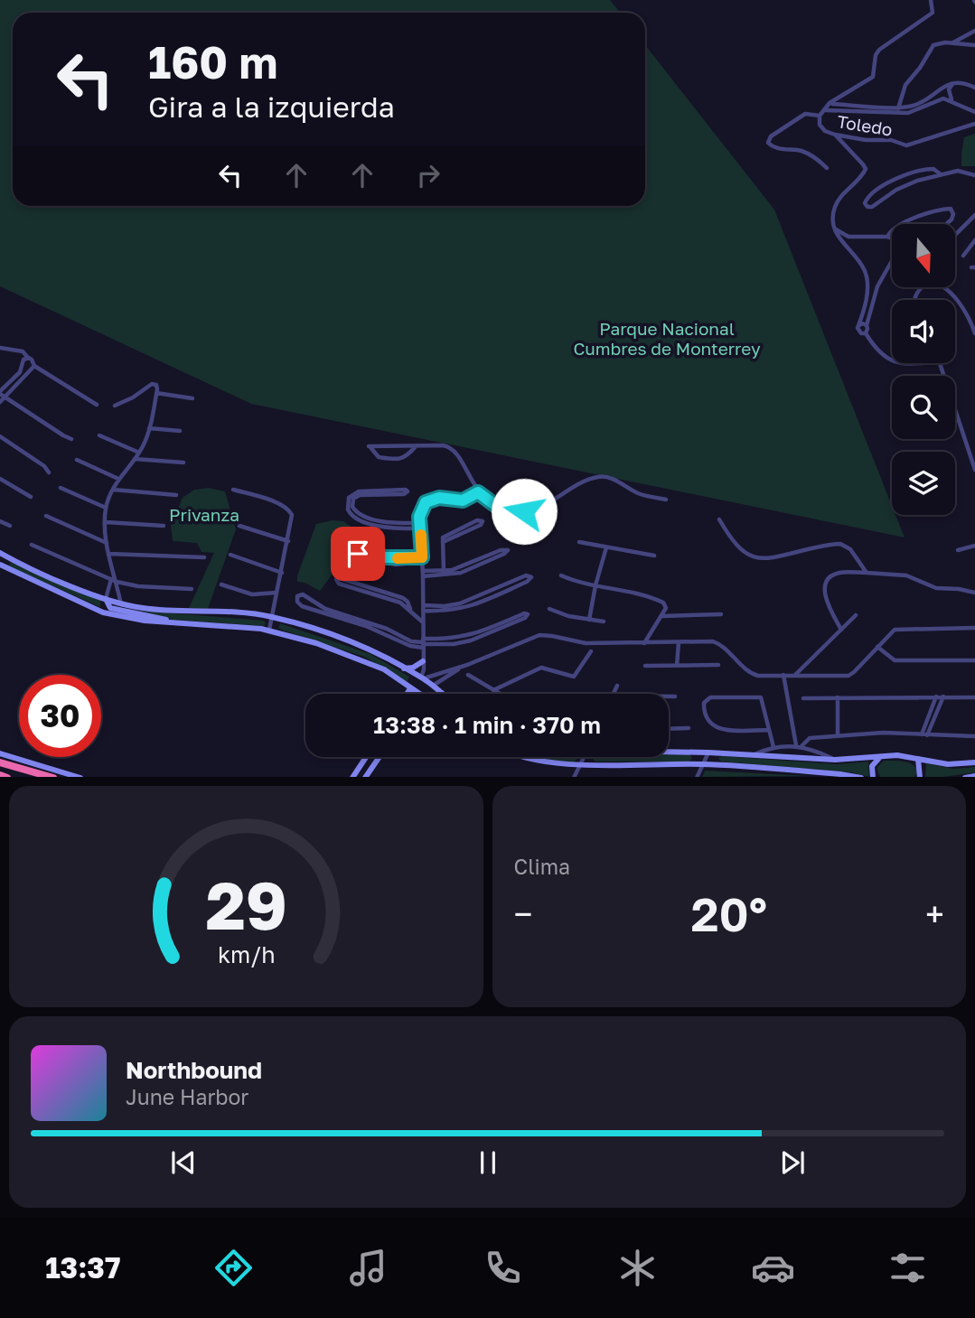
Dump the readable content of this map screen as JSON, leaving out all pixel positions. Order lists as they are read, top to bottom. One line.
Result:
{"streets":{"street":["Toledo"]},"parks":["Parque Nacional Cumbres de Monterrey","Privanza"],"north":"bottom","page":{"turn":["160 m","Gira a la izquierda"],"limit":"30","trip":"13:38 · 1 min · 370 m","tile":"Clima","heat":["−","20°","+"],"song":["Northbound","June Harbor"],"tabs":"13:37","gauge":["29","km/h"]}}
